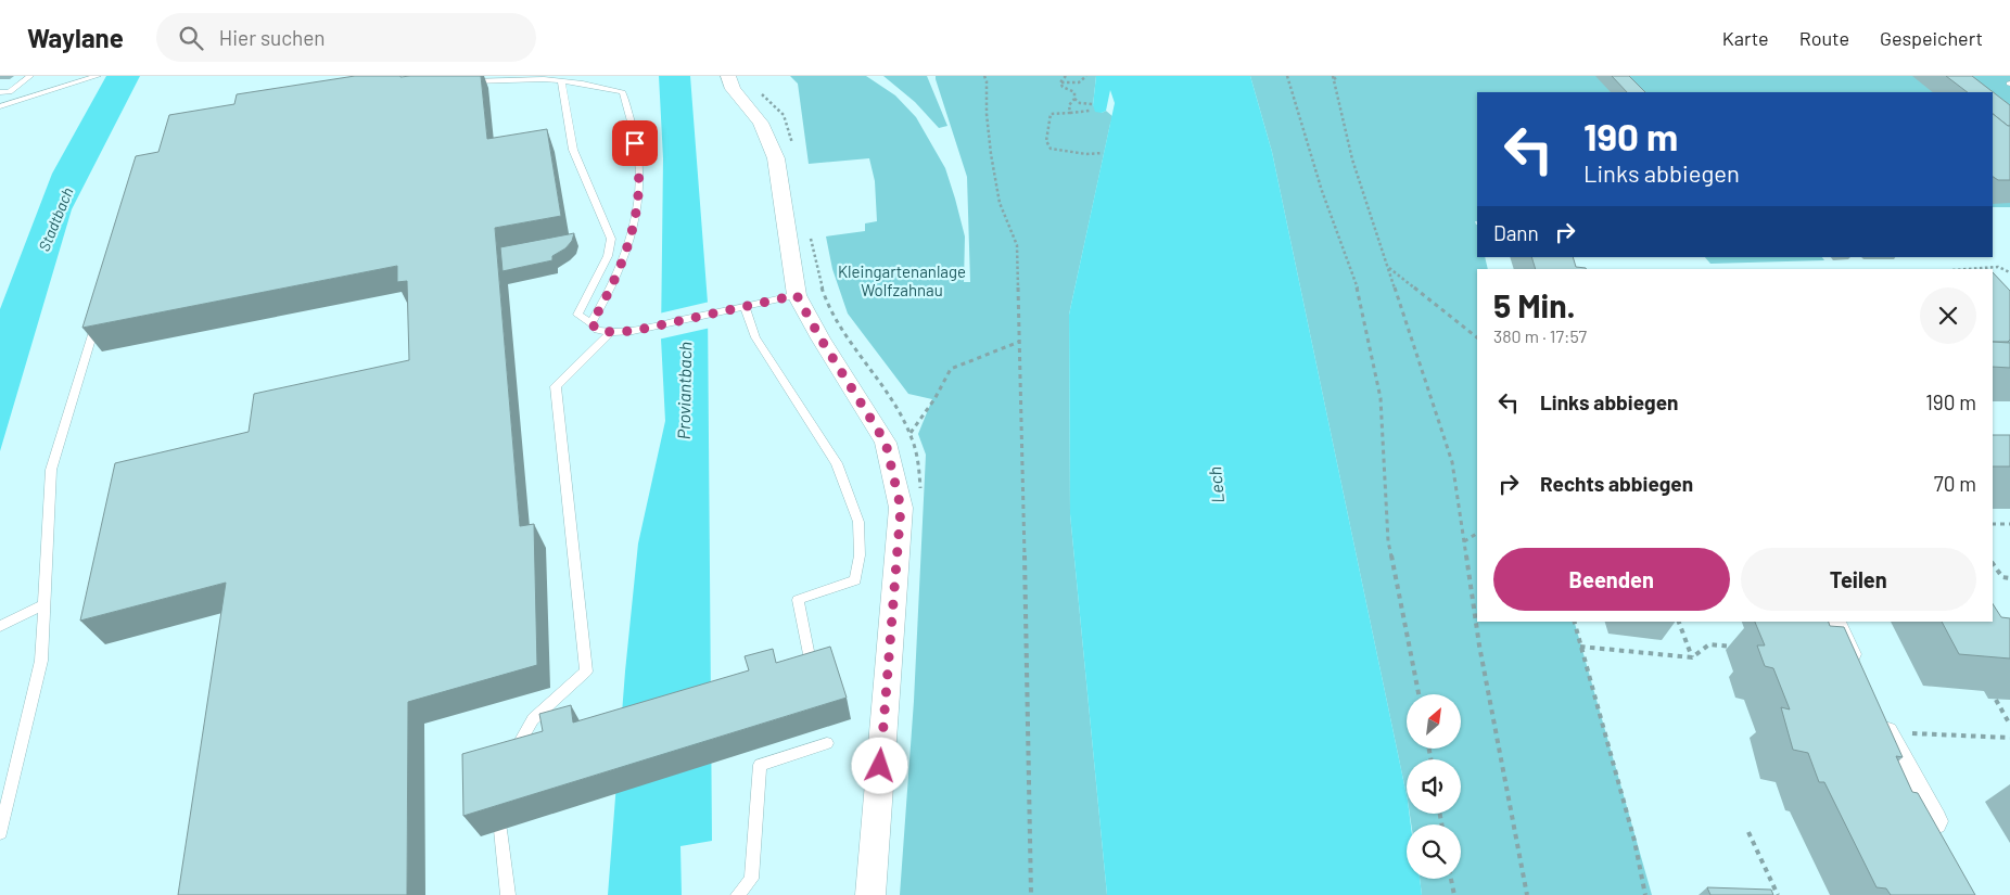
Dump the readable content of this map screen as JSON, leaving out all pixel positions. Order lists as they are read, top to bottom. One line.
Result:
{"water":["Stadtbach","Proviantbach","Lech"],"parks":["Kleingartenanlage Wolfzahnau"],"north":"top right","page":{"header":"Waylane","search":"Hier suchen","nav":["Karte","Route","Gespeichert"],"turn":["190 m","Links abbiegen"],"then":"Dann","heading":["5 Min.","380 m · 17:57"],"list":[{"name":"Links abbiegen","value":"190 m"},{"name":"Rechts abbiegen","value":"70 m"}],"buttons":["Beenden","Teilen"]}}
